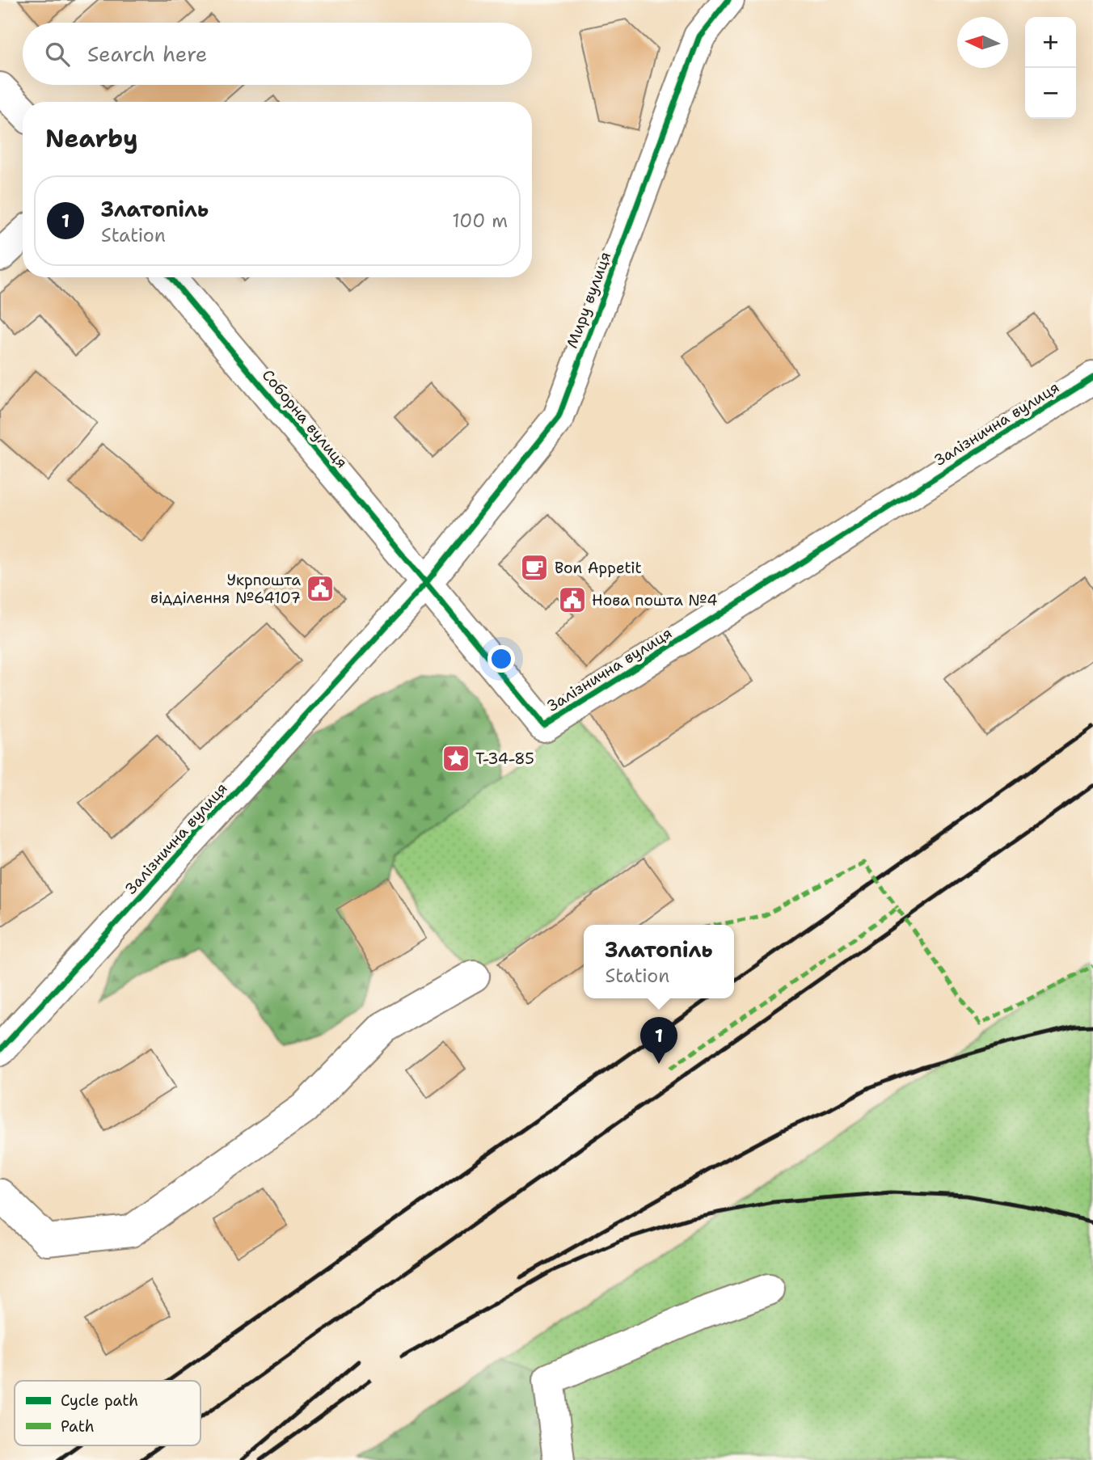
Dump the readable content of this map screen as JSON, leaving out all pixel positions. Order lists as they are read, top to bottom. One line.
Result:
{"streets":{"street":["Миру вулиця","Соборна вулиця","Залізнична вулиця"]},"crossings":[["Миру вулиця","Соборна вулиця"],["Миру вулиця","Залізнична вулиця"],["Соборна вулиця","Залізнична вулиця"]],"places":{"cafe":["Bon Appetit"],"public building":["Укрпошта відділення №64107","Нова пошта №4"],"place":["Т-34-85"]},"legend":["Cycle path","Path"],"north":"left","page":{"map_buttons":["+","−"],"search":"Search here","heading":"Nearby","list":[{"mark":"1","name":"Златопіль","note":"Station","value":"100 m"}],"popup":["Златопіль","Station"],"pins":"1"}}
